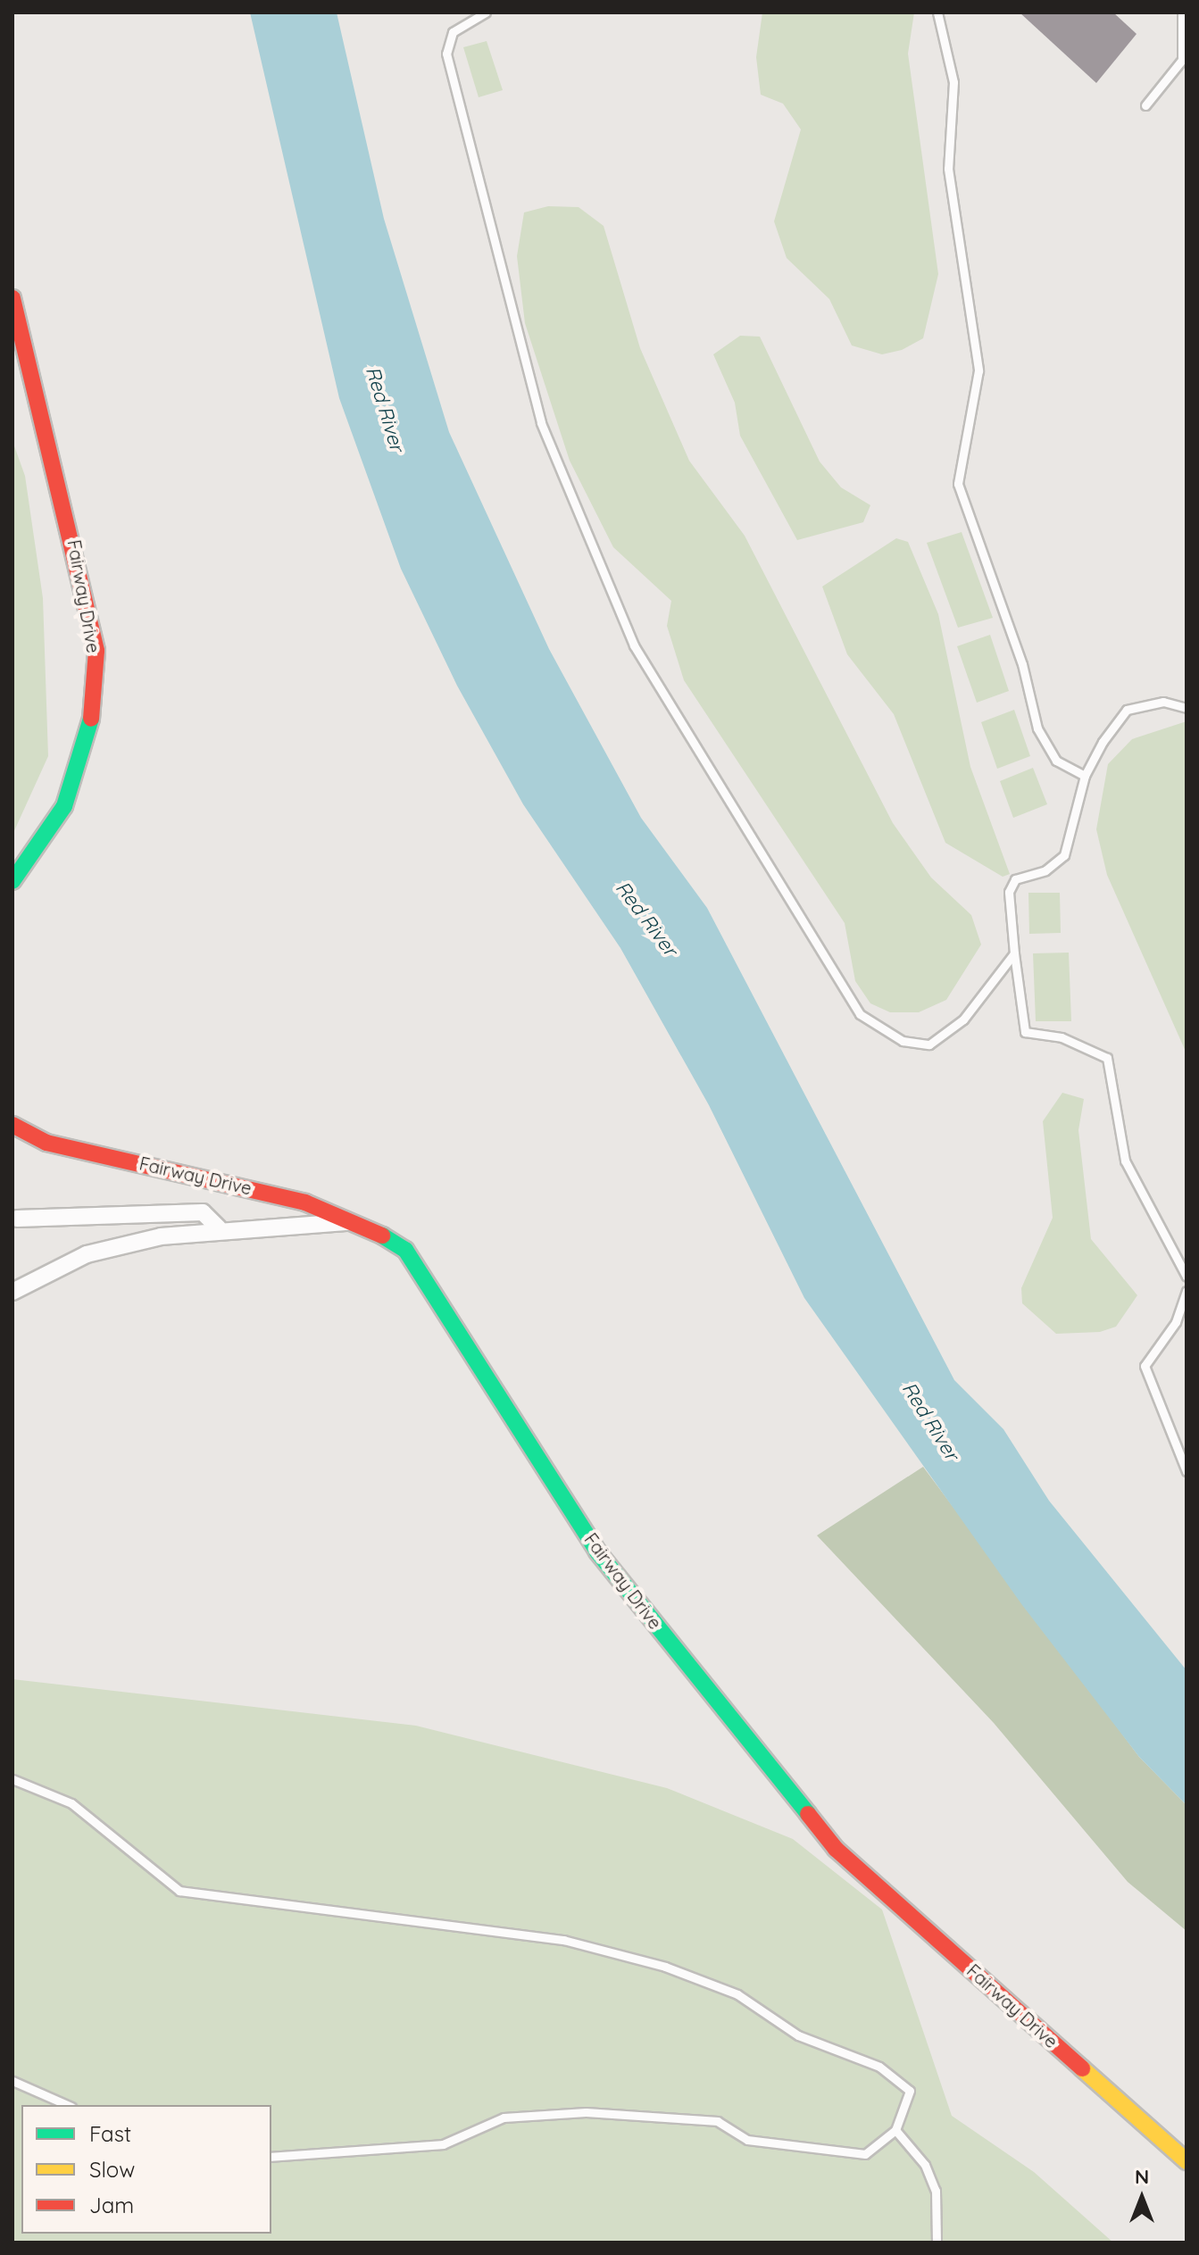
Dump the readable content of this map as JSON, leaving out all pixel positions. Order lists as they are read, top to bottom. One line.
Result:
{"streets":{"street":["Fairway Drive"]},"water":["Red River"],"legend":["Fast","Slow","Jam"],"north":"top"}
